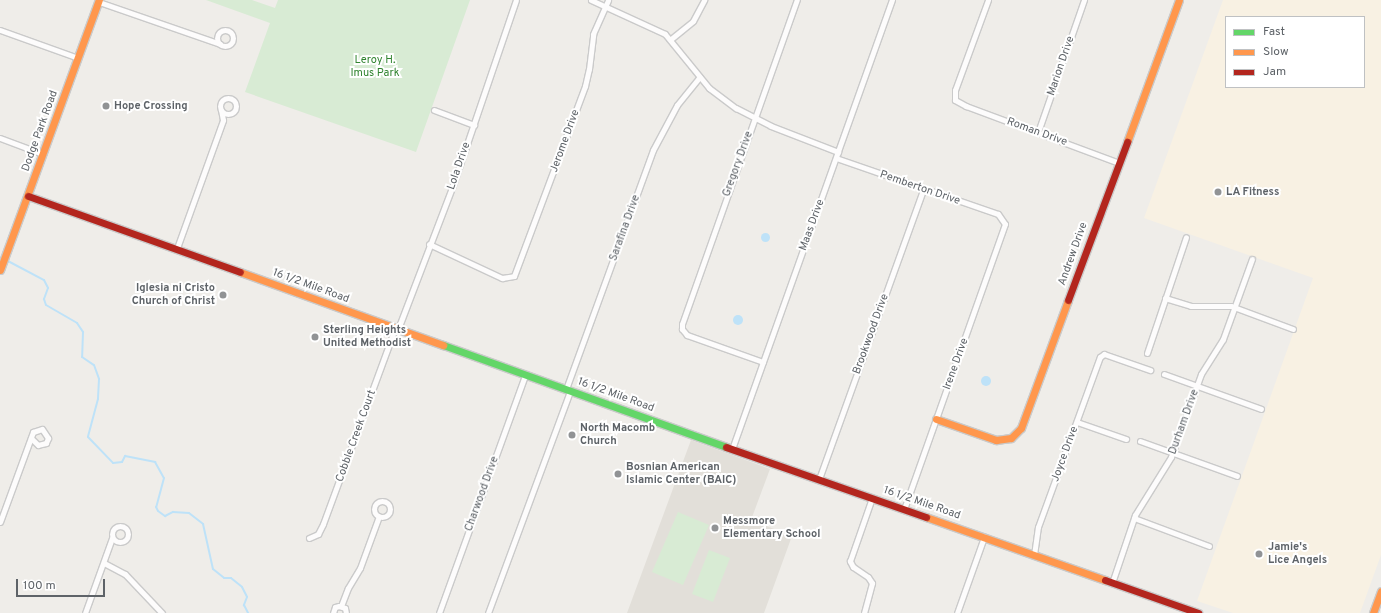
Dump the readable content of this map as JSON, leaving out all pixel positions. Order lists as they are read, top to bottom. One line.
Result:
{"streets":{"street":["Marion Drive","Dodge Park Road","Roman Drive","Jerome Drive","Gregory Drive","Lola Drive","Pemberton Drive","Maas Drive","Sarafina Drive","Andrew Drive","16 1/2 Mile Road","Brookwood Drive","Irene Drive","Durham Drive","Cobble Creek Court","Joyce Drive","Charwood Drive"]},"crossings":[["Marion Drive","Roman Drive"],["Dodge Park Road","16 1/2 Mile Road"],["Roman Drive","Andrew Drive"],["Jerome Drive","Lola Drive"],["Gregory Drive","Maas Drive"],["Lola Drive","16 1/2 Mile Road"],["Lola Drive","Cobble Creek Court"],["Pemberton Drive","Maas Drive"],["Pemberton Drive","Brookwood Drive"],["Pemberton Drive","Irene Drive"],["Maas Drive","16 1/2 Mile Road"],["Sarafina Drive","16 1/2 Mile Road"],["Andrew Drive","Irene Drive"],["16 1/2 Mile Road","Brookwood Drive"],["16 1/2 Mile Road","Irene Drive"],["16 1/2 Mile Road","Durham Drive"],["16 1/2 Mile Road","Cobble Creek Court"],["16 1/2 Mile Road","Joyce Drive"],["16 1/2 Mile Road","Charwood Drive"]],"parks":["Leroy H. Imus Park"],"places":["Hope Crossing","LA Fitness","Iglesia ni Cristo Church of Christ","Sterling Heights United Methodist","North Macomb Church","Bosnian American Islamic Center (BAIC)","Messmore Elementary School","Jamie's Lice Angels"],"legend":["Fast","Slow","Jam"],"scale_bar":"100 m"}
